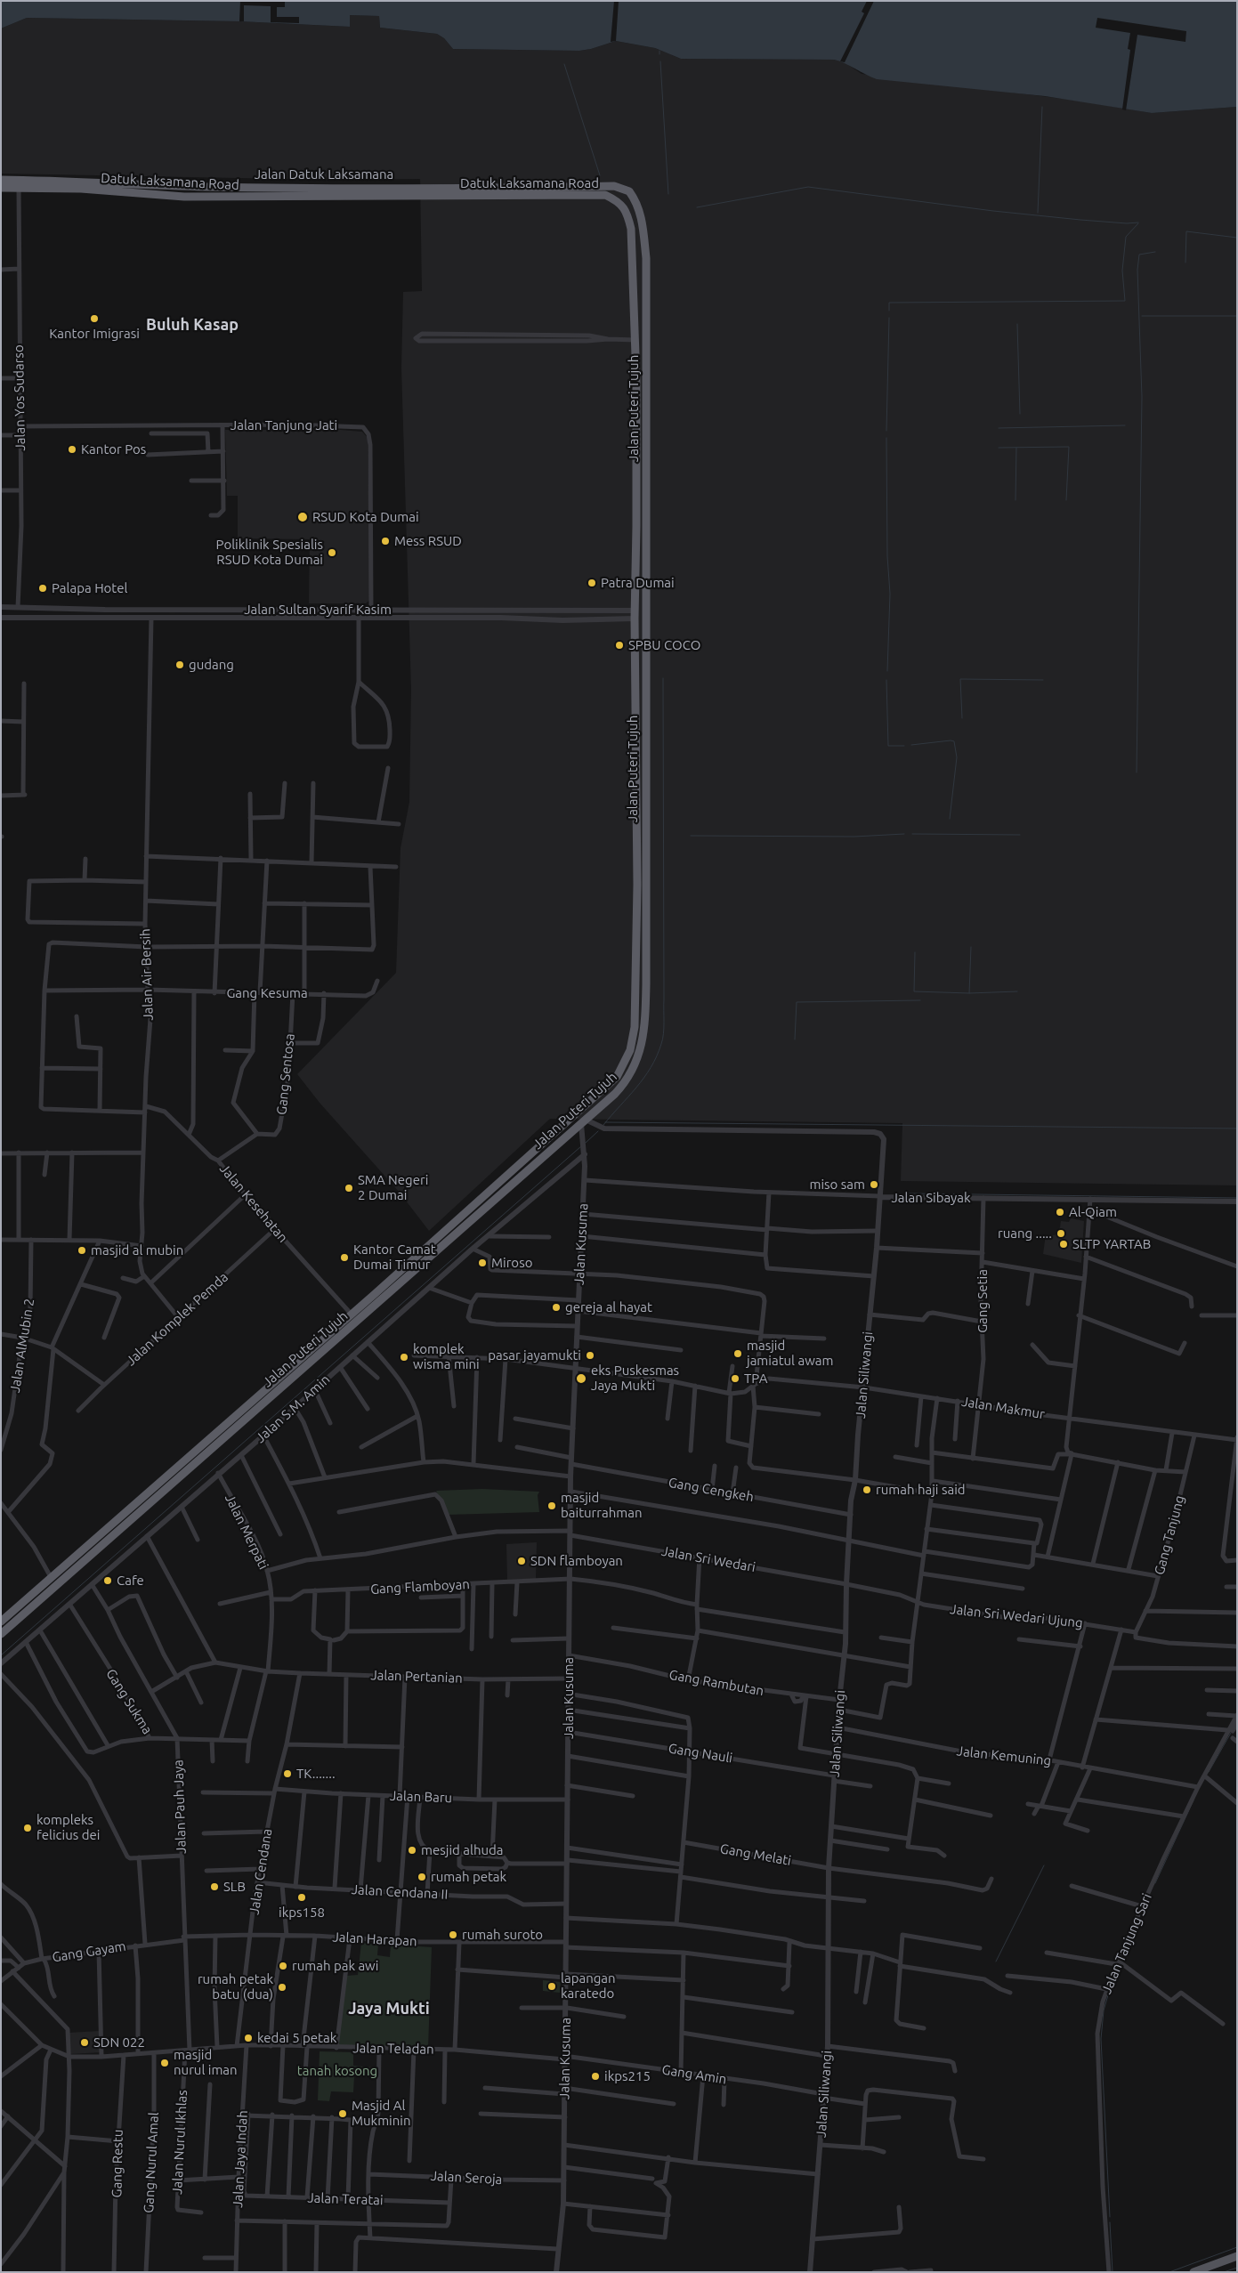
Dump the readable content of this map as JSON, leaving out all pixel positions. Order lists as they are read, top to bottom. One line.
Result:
{"streets":{"highway":["Jalan Datuk Laksamana","Datuk Laksamana Road","Jalan Puteri Tujuh"],"street":["Jalan Yos Sudarso","Jalan Tanjung Jati","Jalan Sultan Syarif Kasim","Jalan Air Bersih","Gang Kesuma","Gang Sentosa","Jalan Sibayak","Jalan Kesehatan","Jalan Kusuma","Gang Setia","Jalan Komplek Pemda","Jalan AlMubin 2","Jalan Siliwangi","Jalan Makmur","Jalan S.M. Amin","Gang Cengkeh","Jalan Merpati","Gang Tanjung","Jalan Sri Wedari","Gang Flamboyan","Jalan Sri Wedari Ujung","Jalan Pertanian","Gang Rambutan","Gang Sukma","Gang Nauli","Jalan Kemuning","Jalan Baru","Jalan Pauh Jaya","Gang Melati","Jalan Cendana","Jalan Cendana II","Jalan Harapan","Jalan Tanjung Sari","Gang Gayam","Jalan Teladan","Gang Amin","Jalan Nurul Ikhlas","Jalan Jaya Indah","Gang Nurul Amal","Gang Restu","Jalan Seroja","Jalan Teratai"]},"crossings":[["Jalan Datuk Laksamana","Datuk Laksamana Road"],["Jalan Datuk Laksamana","Jalan Puteri Tujuh"],["Datuk Laksamana Road","Jalan Yos Sudarso"],["Datuk Laksamana Road","Jalan Puteri Tujuh"],["Jalan Yos Sudarso","Jalan Tanjung Jati"],["Jalan Yos Sudarso","Jalan Sultan Syarif Kasim"],["Jalan Puteri Tujuh","Jalan Sultan Syarif Kasim"],["Jalan Puteri Tujuh","Jalan Sibayak"],["Jalan Puteri Tujuh","Jalan Kesehatan"],["Jalan Puteri Tujuh","Jalan Kusuma"],["Jalan Tanjung Jati","Jalan Sultan Syarif Kasim"],["Jalan Sultan Syarif Kasim","Jalan Air Bersih"],["Jalan Air Bersih","Gang Kesuma"],["Jalan Air Bersih","Jalan Kesehatan"],["Gang Kesuma","Gang Sentosa"],["Jalan Sibayak","Jalan Kusuma"],["Jalan Sibayak","Gang Setia"],["Jalan Sibayak","Jalan Siliwangi"],["Jalan Kesehatan","Jalan Komplek Pemda"],["Jalan Kusuma","Jalan S.M. Amin"],["Jalan Kusuma","Gang Cengkeh"],["Jalan Kusuma","Jalan Sri Wedari"],["Jalan Kusuma","Gang Flamboyan"],["Jalan Kusuma","Jalan Pertanian"],["Jalan Kusuma","Gang Rambutan"],["Jalan Kusuma","Gang Nauli"],["Jalan Kusuma","Jalan Baru"],["Jalan Kusuma","Jalan Cendana II"],["Jalan Kusuma","Jalan Harapan"],["Jalan Kusuma","Jalan Teladan"],["Jalan Kusuma","Gang Amin"],["Jalan Kusuma","Jalan Seroja"],["Gang Setia","Jalan Makmur"],["Jalan Siliwangi","Jalan Makmur"],["Jalan Siliwangi","Gang Cengkeh"],["Jalan Siliwangi","Jalan Sri Wedari"],["Jalan Siliwangi","Gang Flamboyan"],["Jalan Siliwangi","Jalan Sri Wedari Ujung"],["Jalan Siliwangi","Gang Rambutan"],["Jalan Siliwangi","Gang Nauli"],["Jalan Siliwangi","Jalan Kemuning"],["Jalan Siliwangi","Gang Melati"],["Jalan Siliwangi","Gang Amin"],["Jalan Makmur","Gang Tanjung"],["Jalan S.M. Amin","Jalan Merpati"],["Jalan S.M. Amin","Gang Sukma"],["Jalan S.M. Amin","Jalan Pauh Jaya"],["Jalan Merpati","Jalan Sri Wedari"],["Jalan Merpati","Gang Flamboyan"],["Jalan Merpati","Jalan Pertanian"],["Jalan Merpati","Gang Sukma"],["Gang Tanjung","Jalan Sri Wedari Ujung"],["Jalan Sri Wedari","Jalan Sri Wedari Ujung"],["Jalan Pertanian","Jalan Cendana"],["Gang Sukma","Jalan Pauh Jaya"],["Jalan Kemuning","Jalan Tanjung Sari"],["Jalan Baru","Jalan Cendana"],["Jalan Pauh Jaya","Jalan Harapan"],["Jalan Pauh Jaya","Gang Gayam"],["Jalan Pauh Jaya","Jalan Teladan"],["Jalan Pauh Jaya","Jalan Nurul Ikhlas"],["Jalan Cendana","Jalan Cendana II"],["Jalan Cendana","Jalan Harapan"],["Jalan Cendana","Jalan Teladan"],["Jalan Harapan","Gang Gayam"],["Jalan Teladan","Gang Amin"],["Jalan Teladan","Jalan Nurul Ikhlas"],["Jalan Teladan","Jalan Jaya Indah"],["Jalan Teladan","Gang Nurul Amal"],["Jalan Teladan","Gang Restu"],["Jalan Jaya Indah","Jalan Teratai"]],"districts":["Buluh Kasap","Jaya Mukti"],"parks":["tanah kosong"],"places":["Kantor Imigrasi","Kantor Pos","RSUD Kota Dumai","Mess RSUD","Poliklinik Spesialis RSUD Kota Dumai","Patra Dumai","Palapa Hotel","SPBU COCO","gudang","miso sam","SMA Negeri 2 Dumai","Al-Qiam","ruang .....","SLTP YARTAB","masjid al mubin","Kantor Camat Dumai Timur","Miroso","gereja al hayat","masjid jamiatul awam","pasar jayamukti","komplek wisma mini","eks Puskesmas Jaya Mukti","TPA","rumah haji said","masjid baiturrahman","SDN flamboyan","Cafe","TK.......","kompleks felicius dei","mesjid alhuda","rumah petak","SLB","ikps158","rumah suroto","rumah pak awi","lapangan karatedo","rumah petak batu (dua)","kedai 5 petak","SDN 022","masjid nurul iman","ikps215","Masjid Al Mukminin"]}
